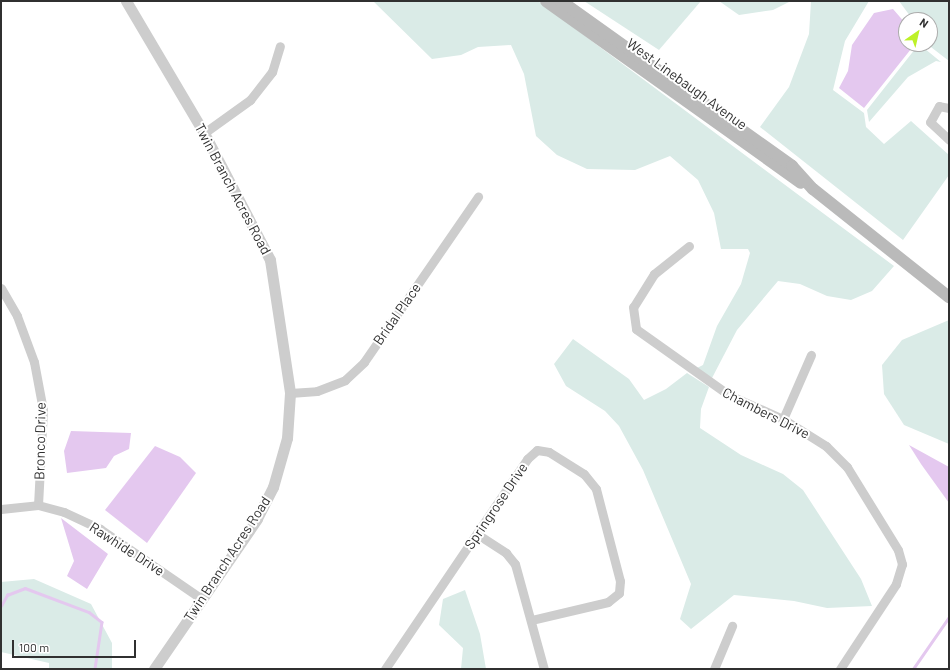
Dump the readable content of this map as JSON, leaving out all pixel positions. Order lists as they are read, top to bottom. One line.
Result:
{"streets":{"main road":["West Linebaugh Avenue"],"street":["Twin Branch Acres Road","Bridal Place","Chambers Drive","Bronco Drive","Springrose Drive","Rawhide Drive"]},"crossings":[["Twin Branch Acres Road","Bridal Place"],["Twin Branch Acres Road","Rawhide Drive"],["Bronco Drive","Rawhide Drive"]],"scale_bar":"100 m","north":"top right"}
